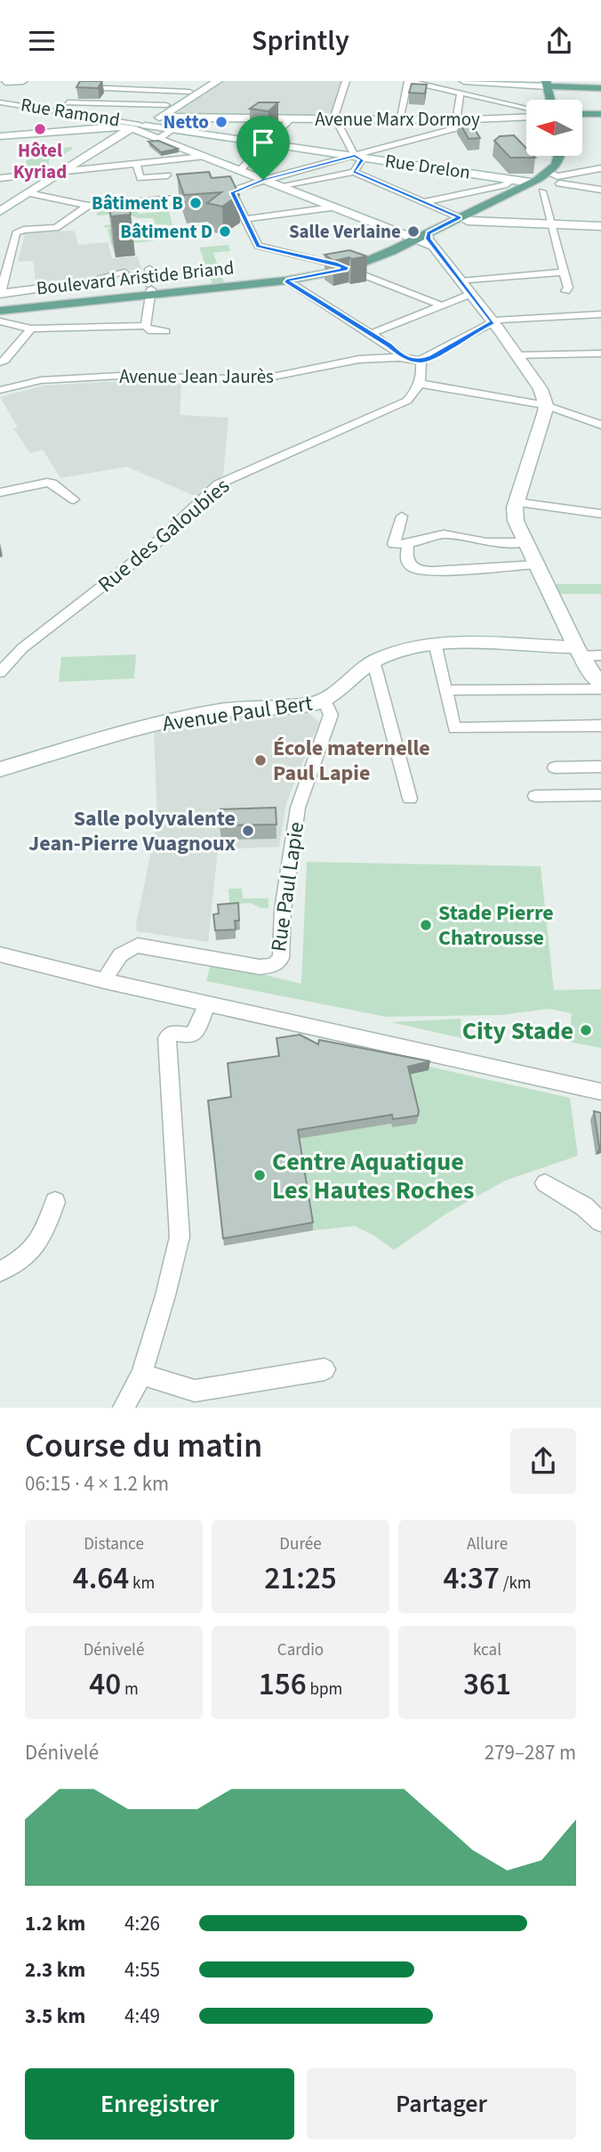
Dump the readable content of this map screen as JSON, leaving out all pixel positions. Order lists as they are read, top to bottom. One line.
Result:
{"streets":{"main road":["Avenue Marx Dormoy","Rue Drelon","Boulevard Aristide Briand","Avenue Paul Bert"],"street":["Rue Ramond","Avenue Jean Jaurès","Rue des Galoubies","Rue Paul Lapie"]},"crossings":[["Rue Ramond","Rue Drelon"],["Rue Drelon","Boulevard Aristide Briand"],["Avenue Paul Bert","Rue Paul Lapie"]],"places":["Netto","Hôtel Kyriad","Bâtiment B","Bâtiment D","Salle Verlaine","École maternelle Paul Lapie","Salle polyvalente Jean-Pierre Vuagnoux","Stade Pierre Chatrousse","City Stade","Centre Aquatique Les Hautes Roches"],"north":"left","page":{"header":"Sprintly","heading":["Course du matin","06:15 · 4 × 1.2 km"],"stats":[["Distance","4.64 km"],["Durée","21:25"],["Allure","4:37 /km"],["Dénivelé","40 m"],["Cardio","156 bpm"],["kcal","361"]],"chart":["Dénivelé","279–287 m"],"list":[{"name":"1.2 km","note":"4:26"},{"name":"2.3 km","note":"4:55"},{"name":"3.5 km","note":"4:49"}],"buttons":["Enregistrer","Partager"]}}
